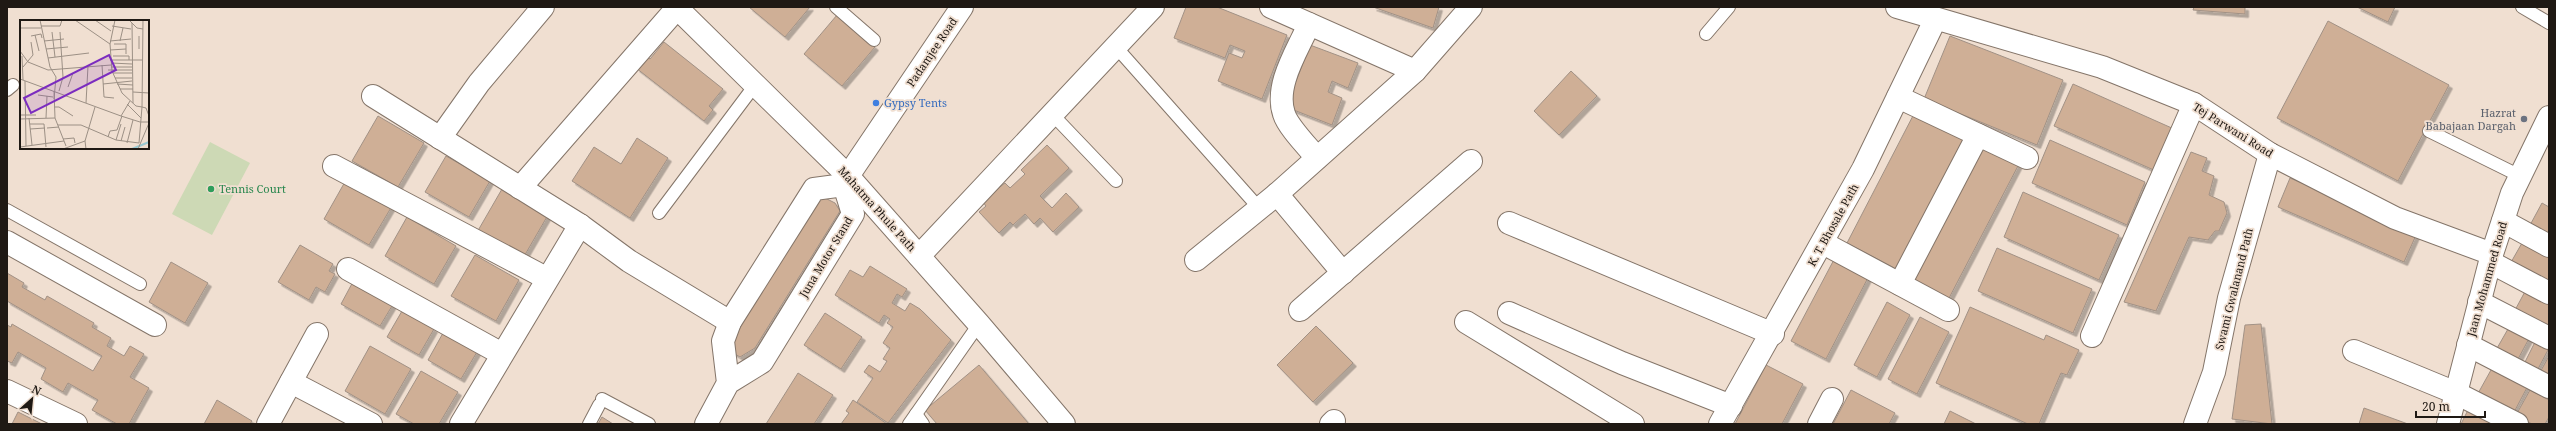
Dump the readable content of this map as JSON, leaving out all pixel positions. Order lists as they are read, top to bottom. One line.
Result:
{"streets":{"street":["Padamjee Road","Tej Parwani Road","Mahatma Phule Path","K. T. Bhosale Path","Juna Motor Stand","Jaan Mohammed Road","Swami Gwalanand Path"]},"crossings":[["Padamjee Road","Mahatma Phule Path"],["Padamjee Road","Juna Motor Stand"],["Tej Parwani Road","K. T. Bhosale Path"],["Tej Parwani Road","Jaan Mohammed Road"],["Tej Parwani Road","Swami Gwalanand Path"],["Mahatma Phule Path","Juna Motor Stand"]],"places":["Gypsy Tents","Hazrat Babajaan Dargah","Tennis Court"],"scale_bar":"20 m","north":"top right"}
